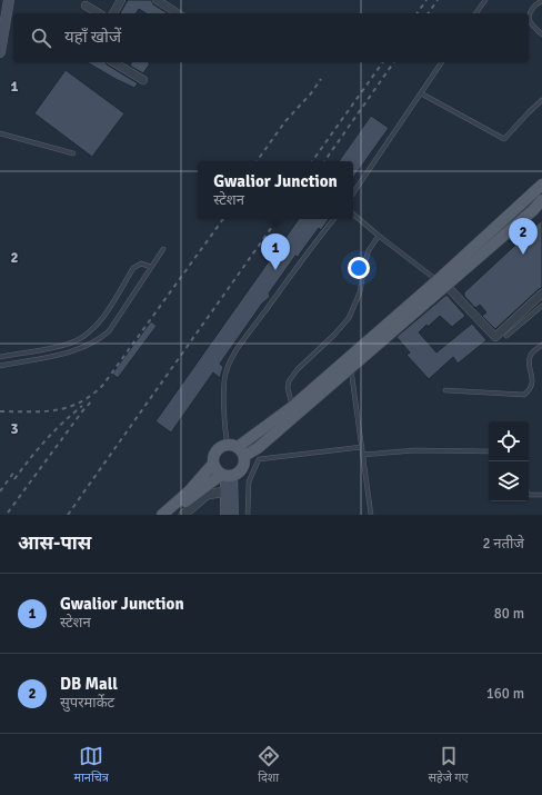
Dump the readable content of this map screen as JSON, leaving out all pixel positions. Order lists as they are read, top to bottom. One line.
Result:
{"page":{"search":"यहाँ खोजें","popup":["Gwalior Junction","स्टेशन"],"pins":["2","1"],"heading":["आस-पास","2 नतीजे"],"list":[{"mark":"1","name":"Gwalior Junction","note":"स्टेशन","value":"80 m"},{"mark":"2","name":"DB Mall","note":"सुपरमार्केट","value":"160 m"}],"nav":["मानचित्र","दिशा","सहेजे गए"]},"grid":{"rows":["1","2","3"]}}
